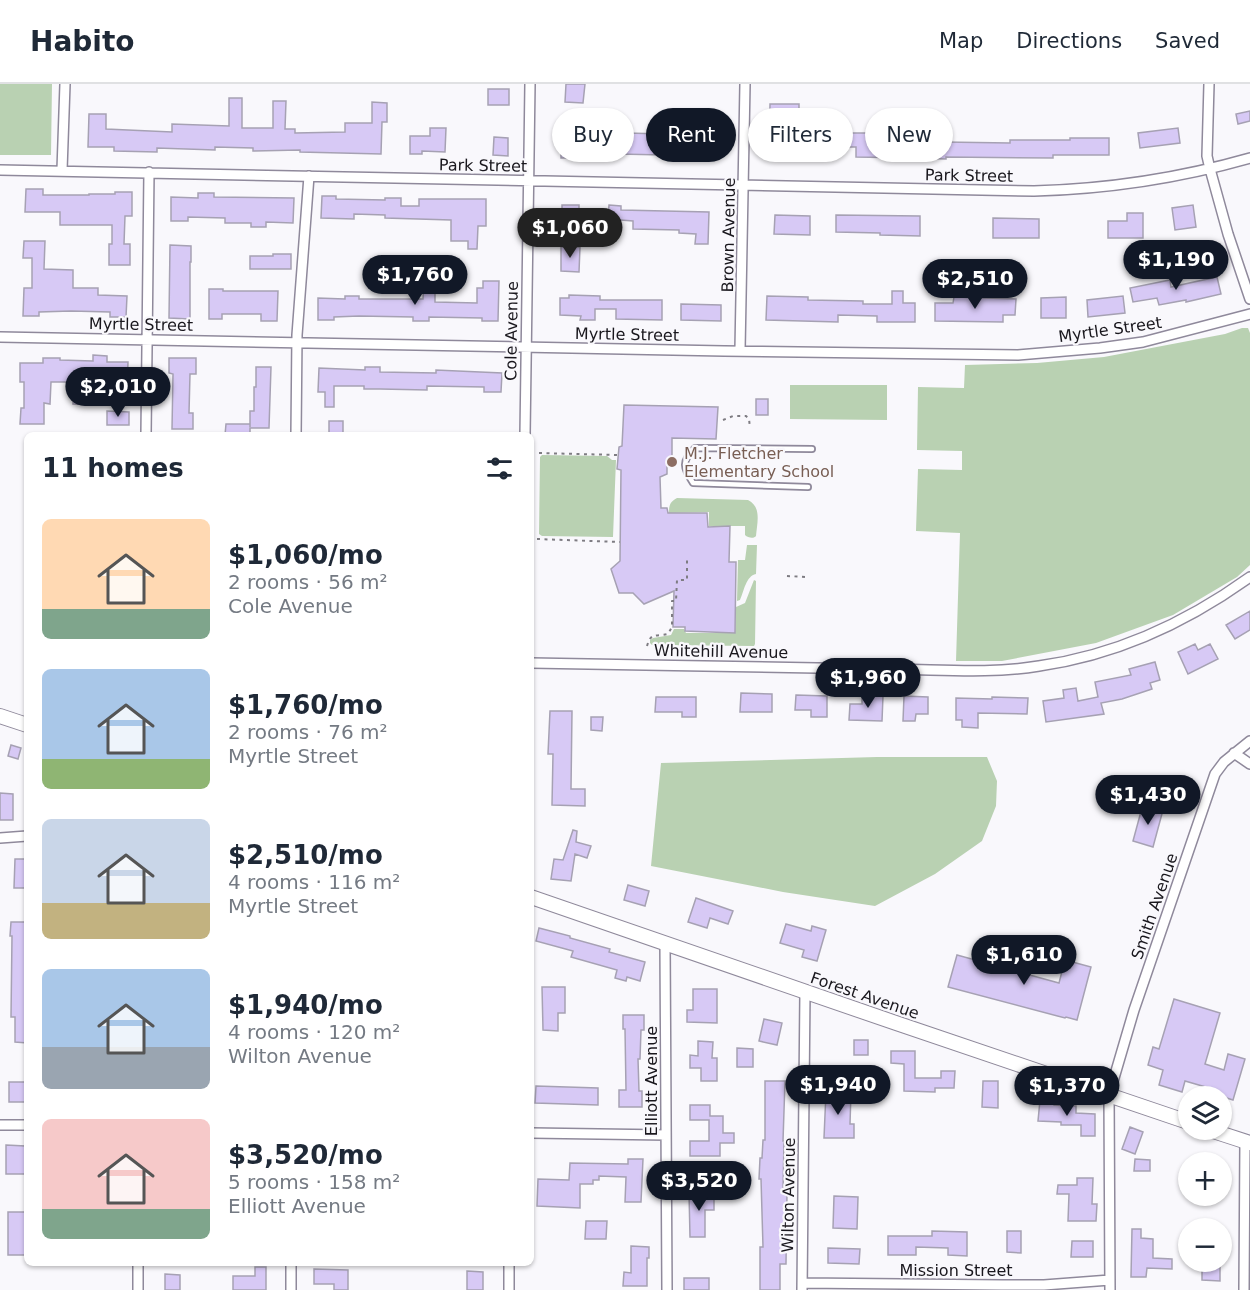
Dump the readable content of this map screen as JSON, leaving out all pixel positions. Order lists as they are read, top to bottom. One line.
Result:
{"streets":{"main road":["Forest Avenue"],"street":["Park Street","Brown Avenue","Myrtle Street","Cole Avenue","Whitehill Avenue","Smith Avenue","Elliott Avenue","Wilton Avenue","Mission Street"]},"crossings":[["Park Street","Brown Avenue"],["Park Street","Cole Avenue"],["Brown Avenue","Myrtle Street"],["Myrtle Street","Cole Avenue"],["Smith Avenue","Forest Avenue"],["Smith Avenue","Mission Street"],["Forest Avenue","Elliott Avenue"],["Forest Avenue","Wilton Avenue"],["Wilton Avenue","Mission Street"]],"places":["M.J. Fletcher Elementary School"],"page":{"header":"Habito","nav":["Map","Directions","Saved"],"chip":["Buy","Rent","Filters","New"],"price":["$1,060","$1,190","$1,760","$2,510","$2,010","$1,960","$1,430","$1,610","$1,940","$1,370","$3,520"],"heading":"11 homes","list":[{"name":"$1,060/mo","note":"2 rooms · 56 m² · Cole Avenue"},{"name":"$1,760/mo","note":"2 rooms · 76 m² · Myrtle Street"},{"name":"$2,510/mo","note":"4 rooms · 116 m² · Myrtle Street"},{"name":"$1,940/mo","note":"4 rooms · 120 m² · Wilton Avenue"},{"name":"$3,520/mo","note":"5 rooms · 158 m² · Elliott Avenue"}],"map_buttons":["+","−"]}}
